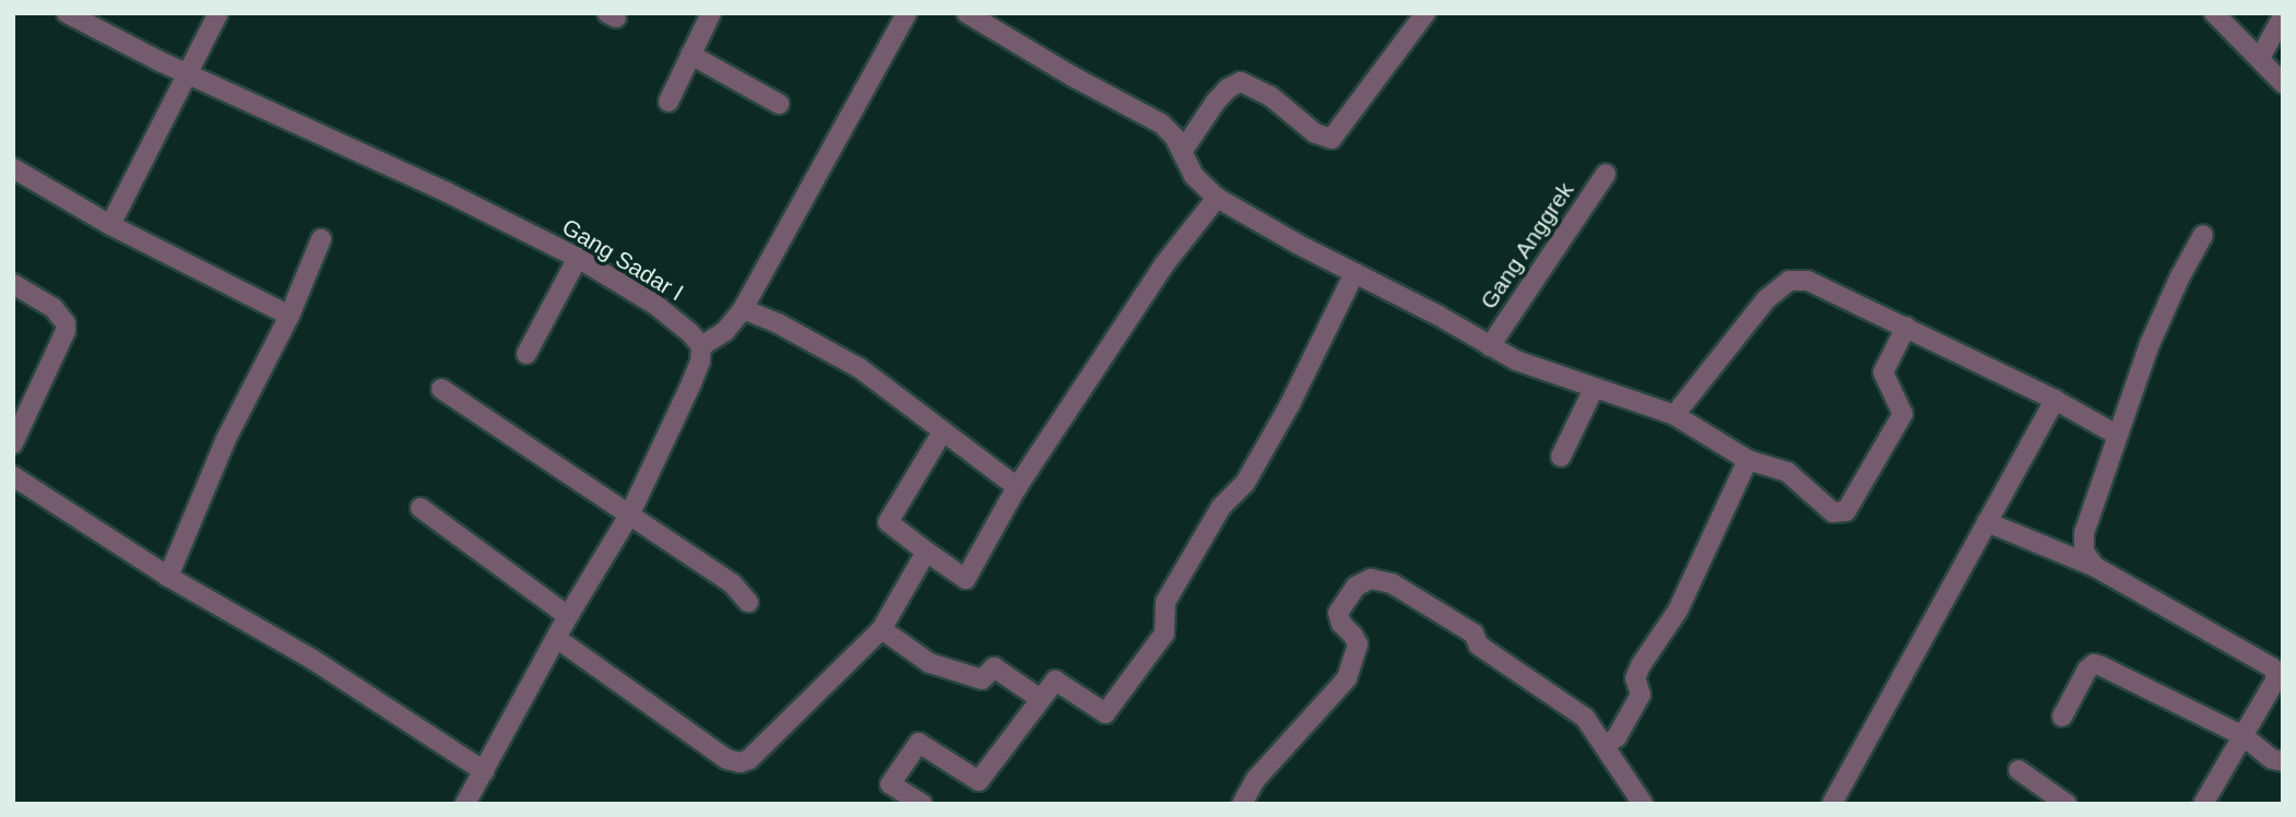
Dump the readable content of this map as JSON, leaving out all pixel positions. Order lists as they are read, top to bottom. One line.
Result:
{"streets":{"street":["Gang Anggrek","Gang Sadar I"]}}
